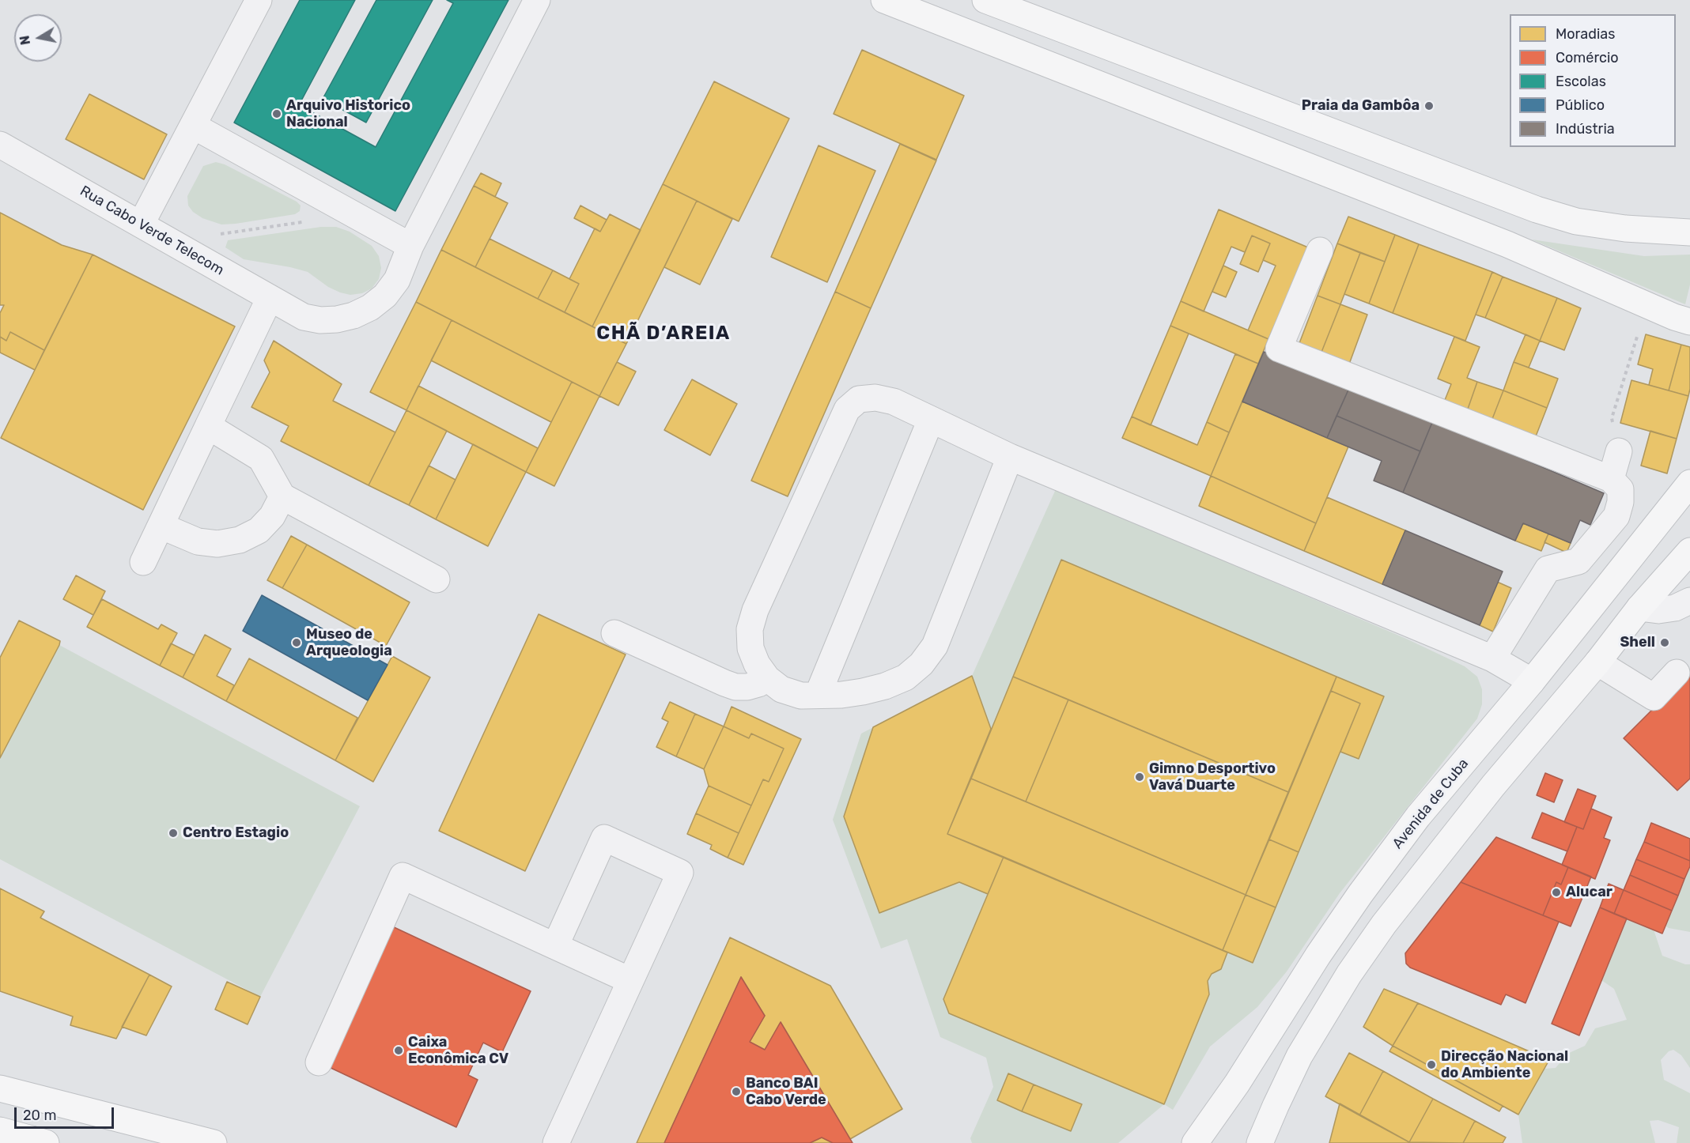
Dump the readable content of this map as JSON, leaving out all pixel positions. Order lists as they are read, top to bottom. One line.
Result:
{"streets":{"main road":["Avenida de Cuba"],"street":["Rua Cabo Verde Telecom"]},"districts":["CHÃ D’AREIA"],"places":["Praia da Gambôa","Arquivo Historico Nacional","Museo de Arqueologia","Shell","Gimno Desportivo Vavá Duarte","Centro Estagio","Alucar","Caixa Econômica CV","Direcção Nacional do Ambiente","Banco BAI Cabo Verde"],"legend":["Moradias","Comércio","Escolas","Público","Indústria"],"scale_bar":"20 m","north":"left"}
